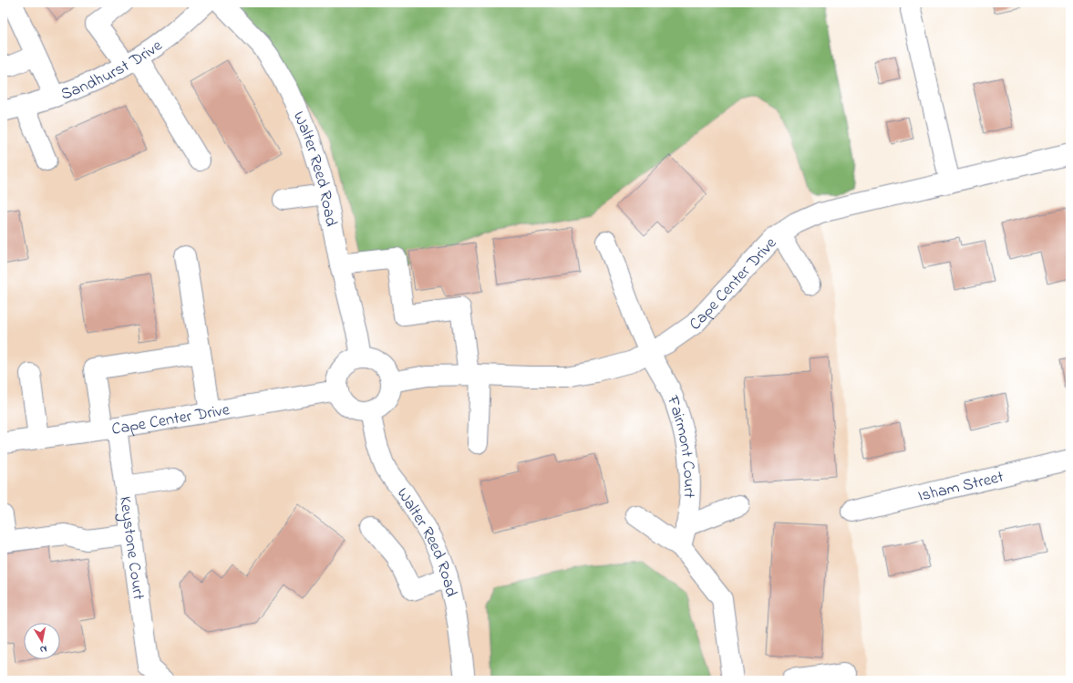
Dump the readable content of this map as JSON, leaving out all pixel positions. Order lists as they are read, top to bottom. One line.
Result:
{"streets":{"street":["Sandhurst Drive","Walter Reed Road","Cape Center Drive","Fairmont Court","Isham Street","Keystone Court"]},"crossings":[["Walter Reed Road","Cape Center Drive"],["Cape Center Drive","Fairmont Court"],["Cape Center Drive","Keystone Court"]],"north":"bottom"}
